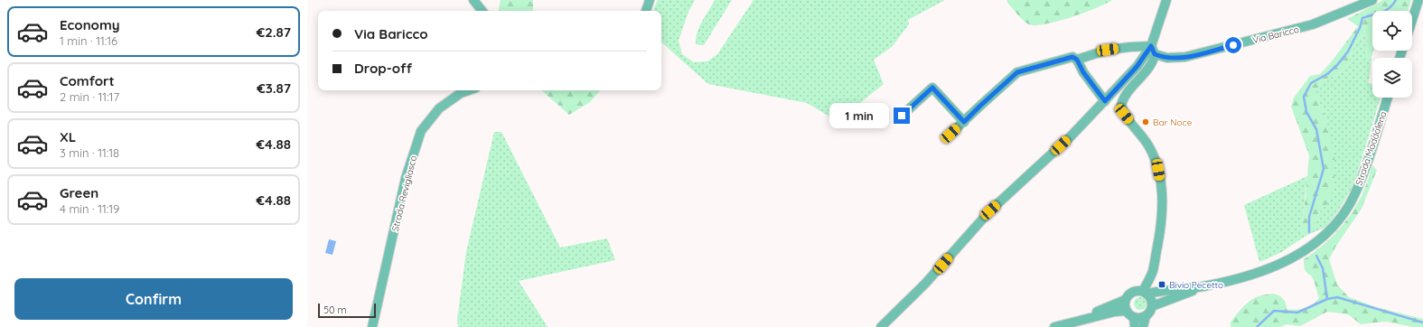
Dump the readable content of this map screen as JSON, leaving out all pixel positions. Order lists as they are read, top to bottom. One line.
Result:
{"streets":{"street":["Via Baricco","Strada Maddalena","Strada Revigliasco"]},"places":{"other":["Bar Noce"],"transit":["Bivio Pecetto"]},"scale_bar":"50 m","page":{"list":[{"name":"Economy","note":"1 min · 11:16","value":"€2.87"},{"name":"Comfort","note":"2 min · 11:17","value":"€3.87"},{"name":"XL","note":"3 min · 11:18","value":"€4.88"},{"name":"Green","note":"4 min · 11:19","value":"€4.88"}],"banner":["Via Baricco","Drop-off"],"bubble":"1 min","buttons":"Confirm","scale":"50 m"}}
